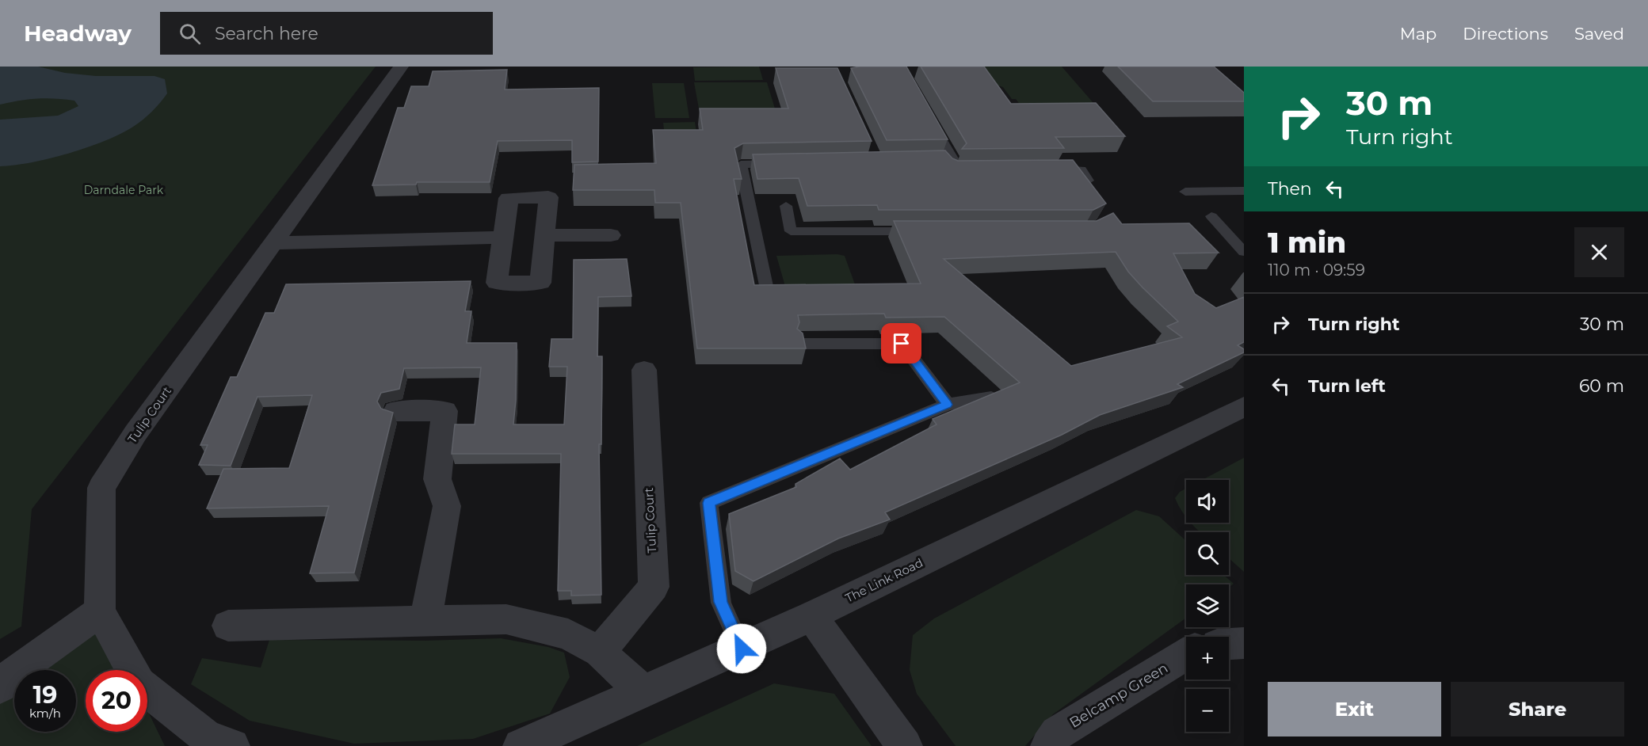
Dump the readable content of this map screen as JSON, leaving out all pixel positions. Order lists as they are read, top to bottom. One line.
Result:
{"streets":{"street":["Tulip Court","The Link Road","Belcamp Green"]},"parks":["Darndale Park"],"page":{"header":"Headway","search":"Search here","nav":["Map","Directions","Saved"],"turn":["30 m","Turn right"],"then":"Then","heading":["1 min","110 m · 09:59"],"list":[{"name":"Turn right","value":"30 m"},{"name":"Turn left","value":"60 m"}],"map_buttons":["+","−"],"speed":"19 km/h","limit":"20","buttons":["Exit","Share"]}}
